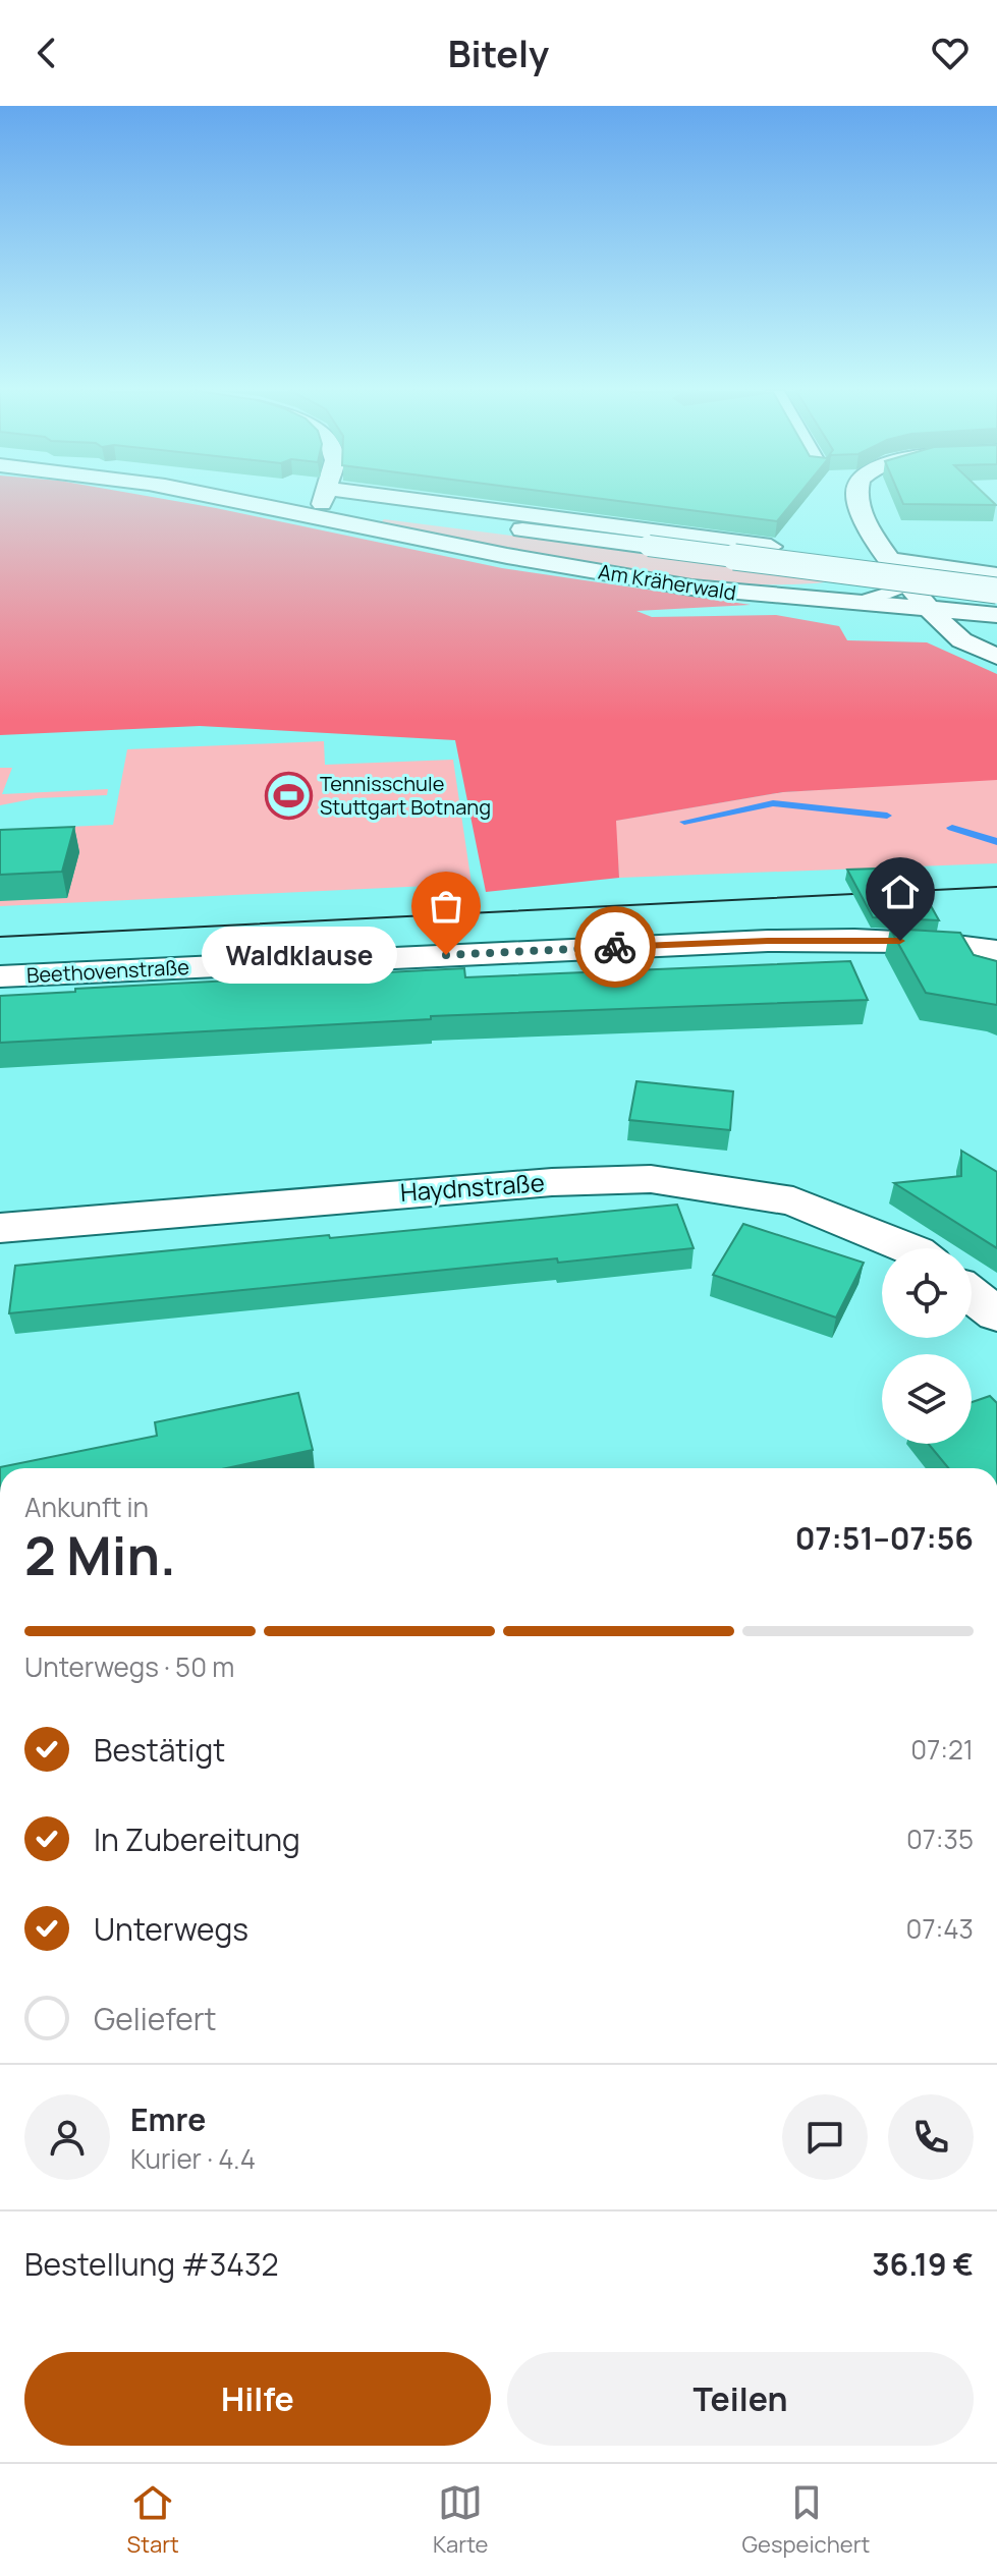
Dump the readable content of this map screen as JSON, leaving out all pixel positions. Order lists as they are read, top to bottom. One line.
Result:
{"streets":{"main road":["Am Kräherwald","Beethovenstraße","Haydnstraße"]},"places":{"sports":["Tennisschule Stuttgart Botnang"],"other":["Waldklause"]},"page":{"header":"Bitely","bubble":"Waldklause","heading":["2 Min.","Ankunft in","07:51–07:56"],"panel":["Emre","Kurier · 4.4","Bestellung #3432","36.19 €"],"bar":"Unterwegs · 50 m","list":[["Bestätigt","07:21"],["In Zubereitung","07:35"],["Unterwegs","07:43"],"Geliefert"],"buttons":["Hilfe","Teilen"],"tabs":["Start","Karte","Gespeichert"]}}
